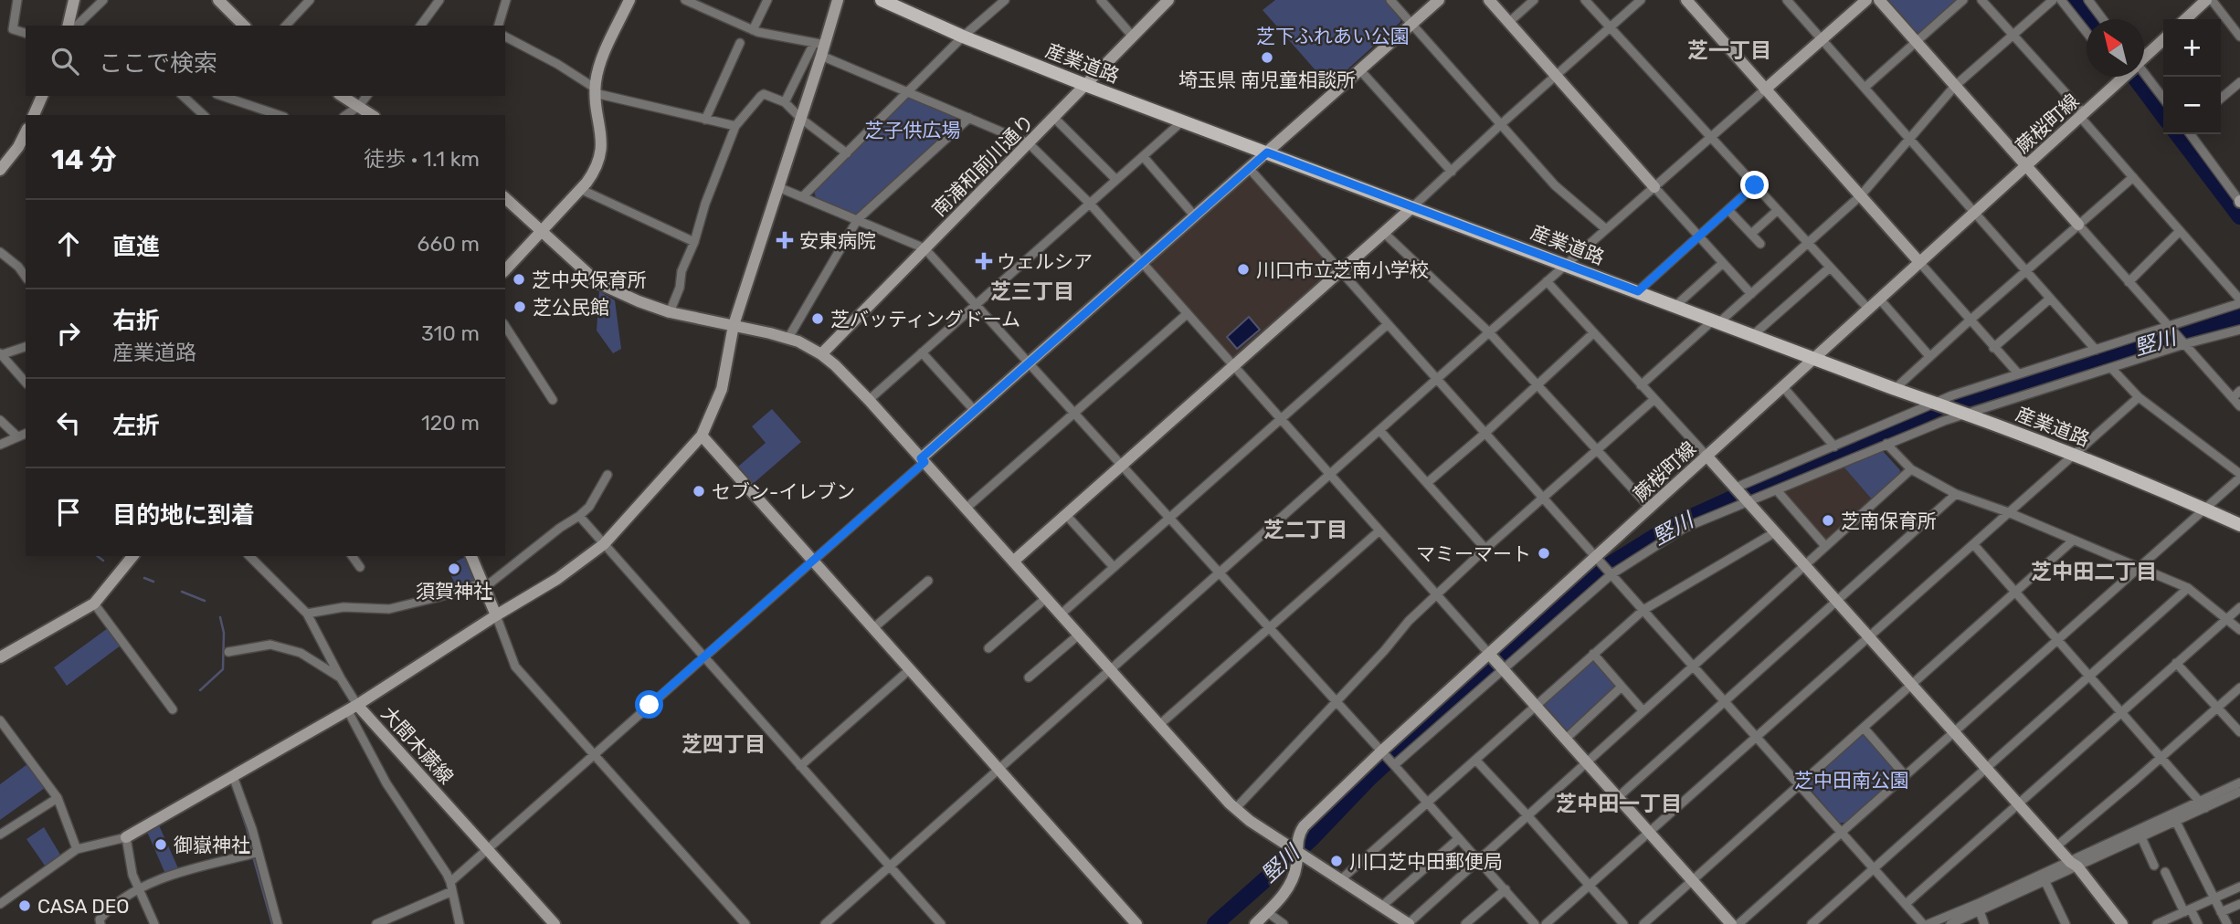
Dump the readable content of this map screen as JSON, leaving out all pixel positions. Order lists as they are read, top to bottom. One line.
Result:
{"streets":{"main road":["産業道路"],"street":["蕨桜町線","南浦和前川通り","大間木蕨線"]},"crossings":[["産業道路","蕨桜町線"],["産業道路","南浦和前川通り"]],"districts":["芝一丁目","芝三丁目","芝二丁目","芝中田二丁目","芝四丁目","芝中田一丁目"],"water":["竪川"],"parks":["芝下ふれあい公園","芝子供広場","芝中田南公園"],"places":{"other":["埼玉県 南児童相談所","川口市立芝南小学校","芝中央保育所","芝公民館","芝バッティングドーム","セブン-イレブン","芝南保育所","マミーマート","須賀神社","御嶽神社","川口芝中田郵便局","CASA DEO"],"health":["安東病院","ウェルシア"]},"north":"top left","page":{"map_buttons":["+","−"],"search":"ここで検索","heading":["14 分","徒歩 · 1.1 km"],"list":[["直進","660 m"],["右折","産業道路","310 m"],["左折","120 m"],"目的地に到着"]}}
